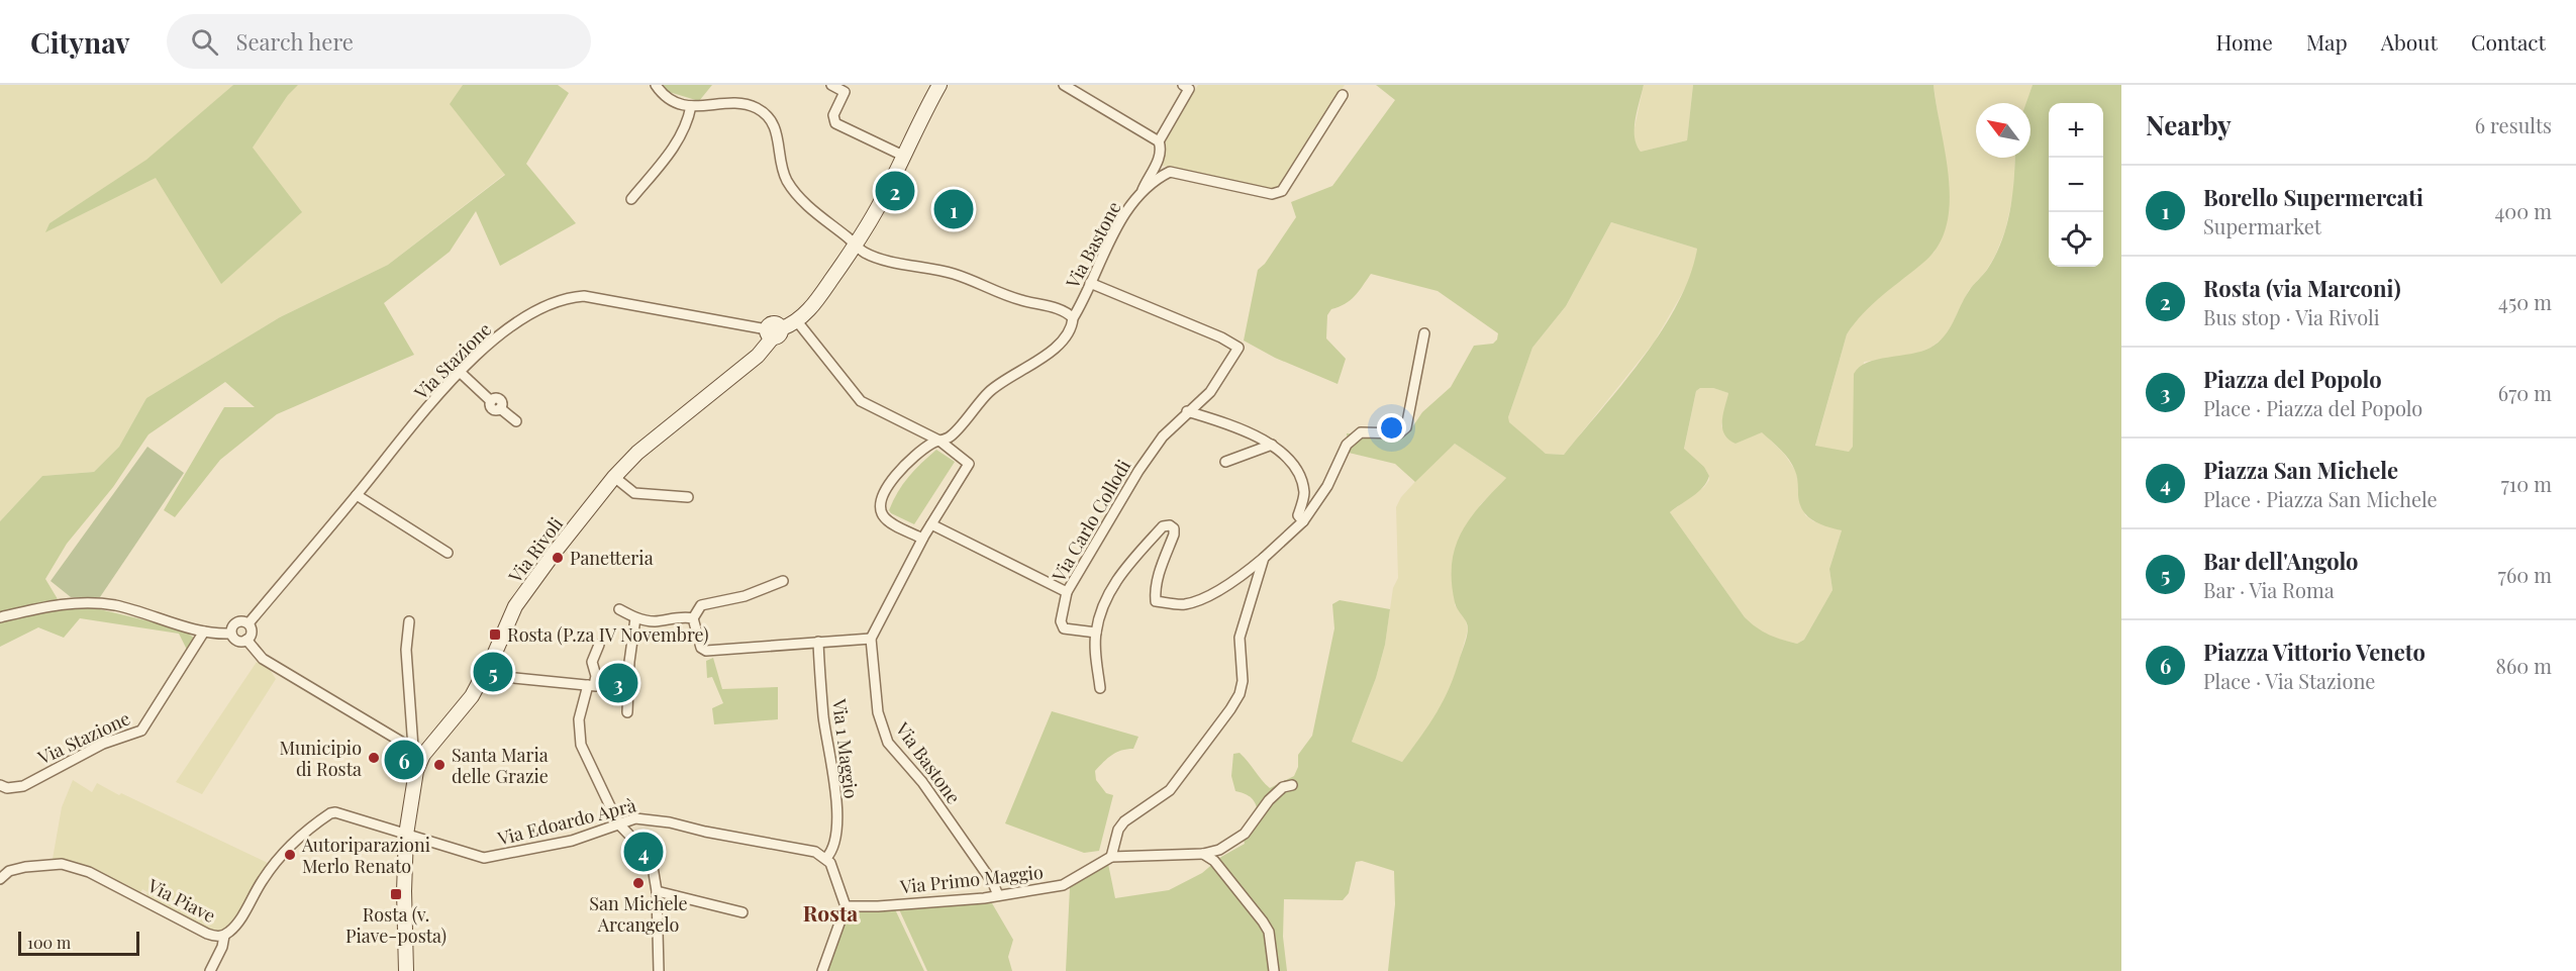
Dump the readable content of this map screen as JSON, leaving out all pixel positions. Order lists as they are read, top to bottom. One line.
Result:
{"streets":{"street":["Via Bastone","Via Stazione","Via Carlo Collodi","Via Rivoli","Via 1 Maggio","Via Edoardo Aprà","Via Primo Maggio","Via Piave"]},"crossings":[["Via Bastone","Via Carlo Collodi"],["Via Bastone","Via Primo Maggio"],["Via Stazione","Via Rivoli"],["Via Rivoli","Via Edoardo Aprà"],["Via Rivoli","Via Piave"],["Via 1 Maggio","Via Edoardo Aprà"],["Via Edoardo Aprà","Via Piave"]],"districts":["Rosta"],"places":{"other":["Panetteria","Municipio di Rosta","Santa Maria delle Grazie","Autoriparazioni Merlo Renato","San Michele Arcangelo"],"transit":["Rosta (P.za IV Novembre)","Rosta (v. Piave-posta)"]},"scale_bar":"100 m","north":"top left","page":{"header":"Citynav","search":"Search here","nav":["Home","Map","About","Contact"],"heading":["Nearby","6 results"],"map_buttons":["+","−"],"list":[{"mark":"1","name":"Borello Supermercati","note":"Supermarket","value":"400 m"},{"mark":"2","name":"Rosta (via Marconi)","note":"Bus stop · Via Rivoli","value":"450 m"},{"mark":"3","name":"Piazza del Popolo","note":"Place · Piazza del Popolo","value":"670 m"},{"mark":"4","name":"Piazza San Michele","note":"Place · Piazza San Michele","value":"710 m"},{"mark":"5","name":"Bar dell'Angolo","note":"Bar · Via Roma","value":"760 m"},{"mark":"6","name":"Piazza Vittorio Veneto","note":"Place · Via Stazione","value":"860 m"}],"pins":["2","1","5","3","6","4"],"scale":"100 m"}}
